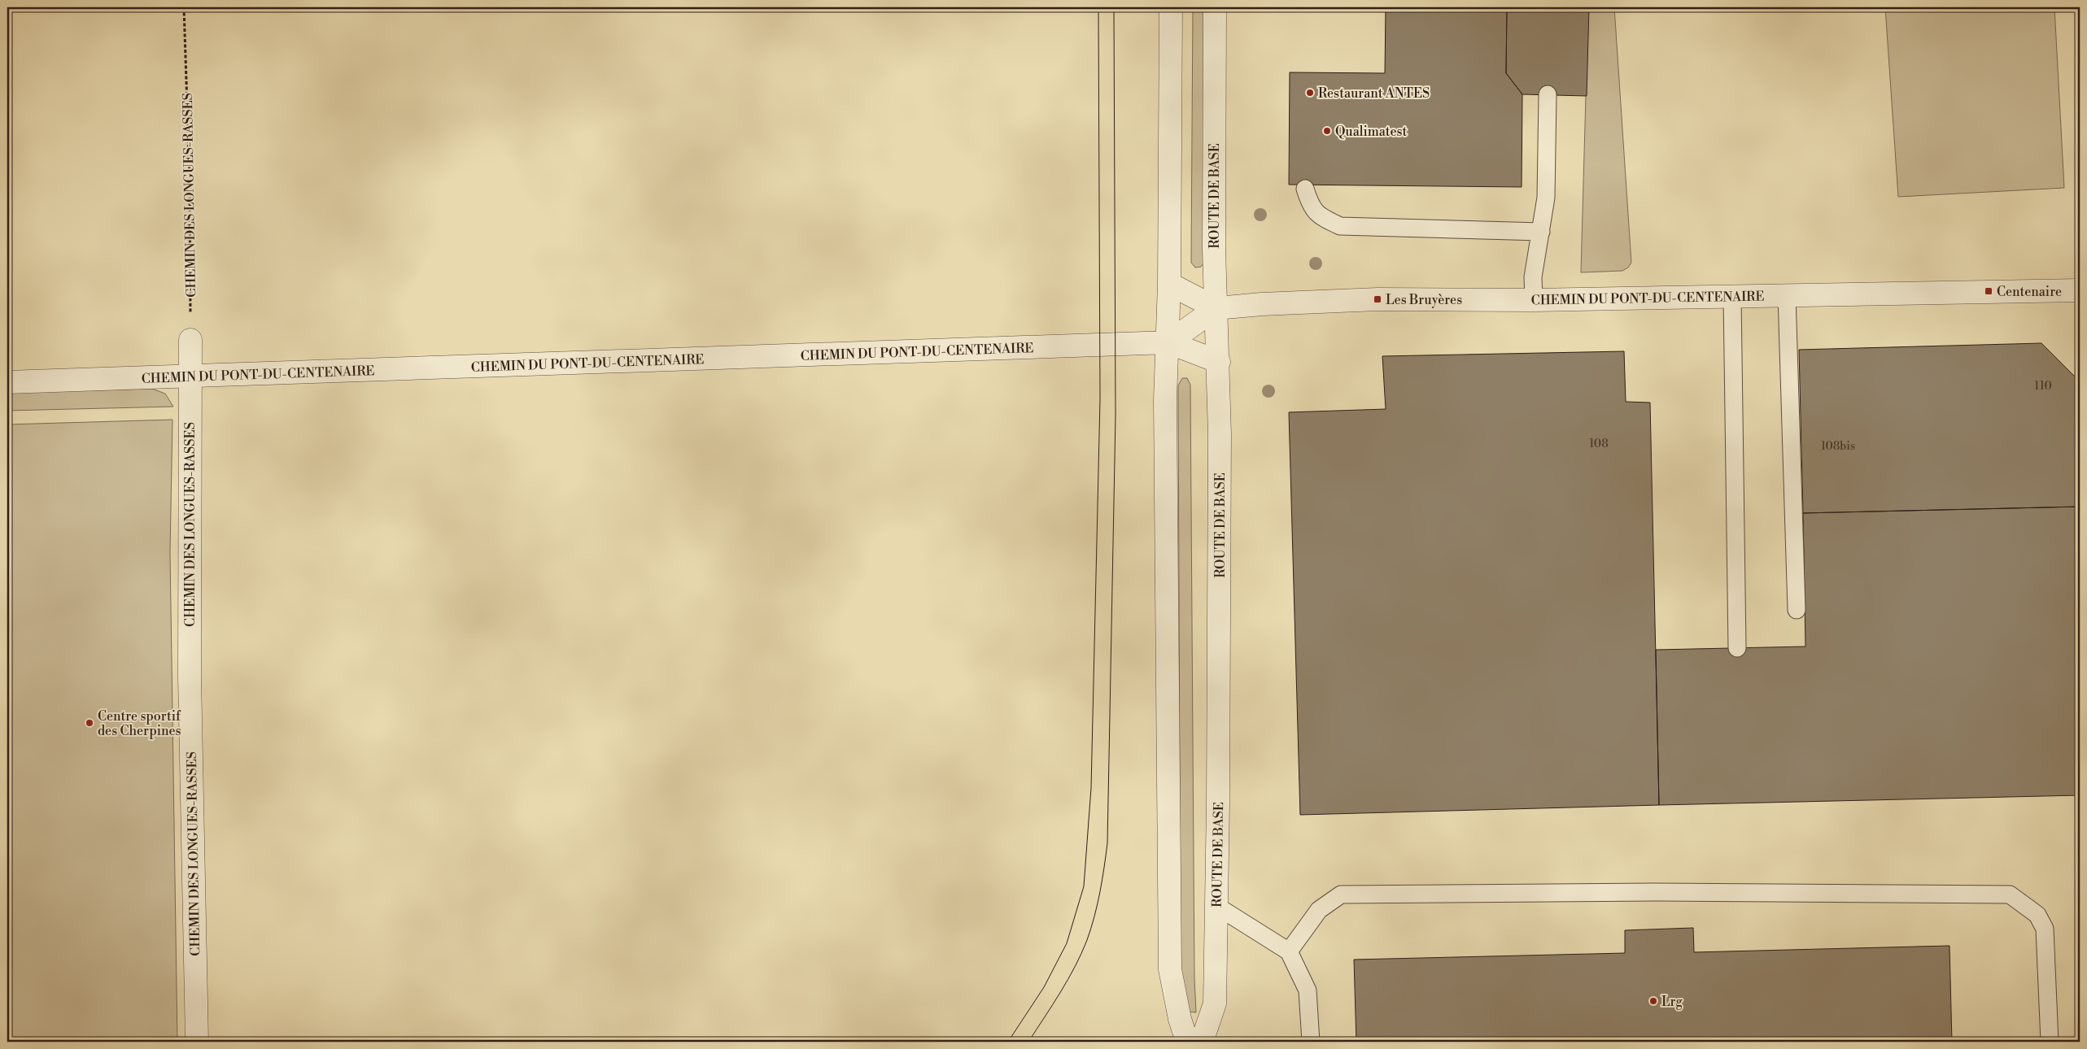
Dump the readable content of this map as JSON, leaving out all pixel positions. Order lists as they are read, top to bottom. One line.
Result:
{"streets":{"street":["CHEMIN DES LONGUES-RASSES","ROUTE DE BASE","CHEMIN DU PONT-DU-CENTENAIRE"]},"crossings":[["CHEMIN DES LONGUES-RASSES","CHEMIN DU PONT-DU-CENTENAIRE"],["ROUTE DE BASE","CHEMIN DU PONT-DU-CENTENAIRE"]],"places":{"other":["Restaurant ANTES","Qualimatest","Centre sportif des Cherpines","Lrg"],"transit":["Centenaire","Les Bruyères"]},"house_numbers":["110","108","108bis"]}
